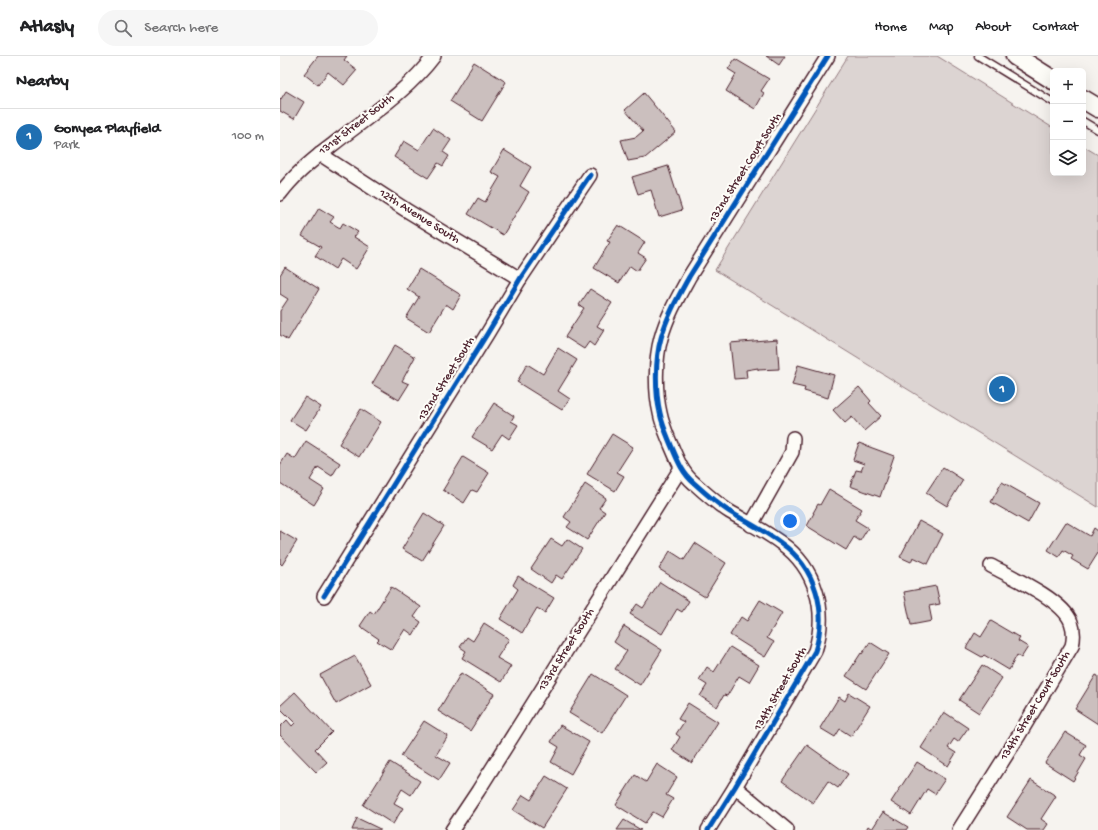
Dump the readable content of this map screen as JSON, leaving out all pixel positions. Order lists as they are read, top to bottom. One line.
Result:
{"streets":{"street":["131st Street South","132nd Street Court South","12th Avenue South","132nd Street South","133rd Street South","134th Street South","134th Street Court South"]},"crossings":[["131st Street South","12th Avenue South"],["132nd Street Court South","133rd Street South"],["12th Avenue South","132nd Street South"]],"page":{"header":"Atlasly","search":"Search here","nav":["Home","Map","About","Contact"],"heading":"Nearby","map_buttons":["+","−"],"list":[{"mark":"1","name":"Gonyea Playfield","note":"Park","value":"100 m"}],"pins":"1"}}
